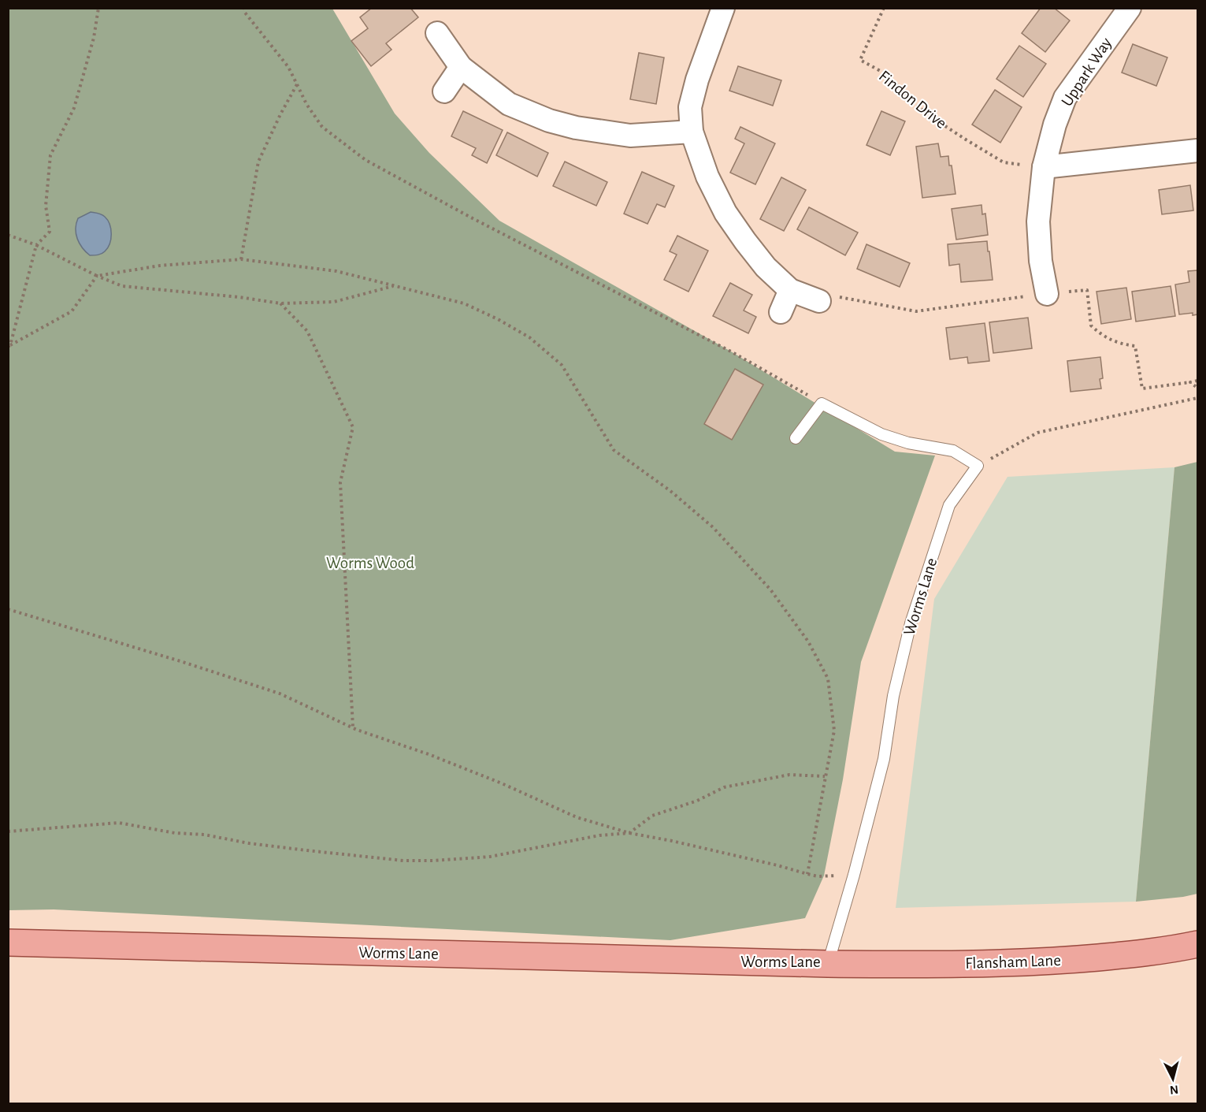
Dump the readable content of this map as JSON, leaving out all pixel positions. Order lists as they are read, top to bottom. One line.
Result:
{"streets":{"main road":["Worms Lane","Flansham Lane"],"street":["Uppark Way"],"path":["Findon Drive"]},"crossings":[["Uppark Way","Findon Drive"],["Worms Lane","Flansham Lane"]],"parks":["Worms Wood"],"north":"bottom"}
